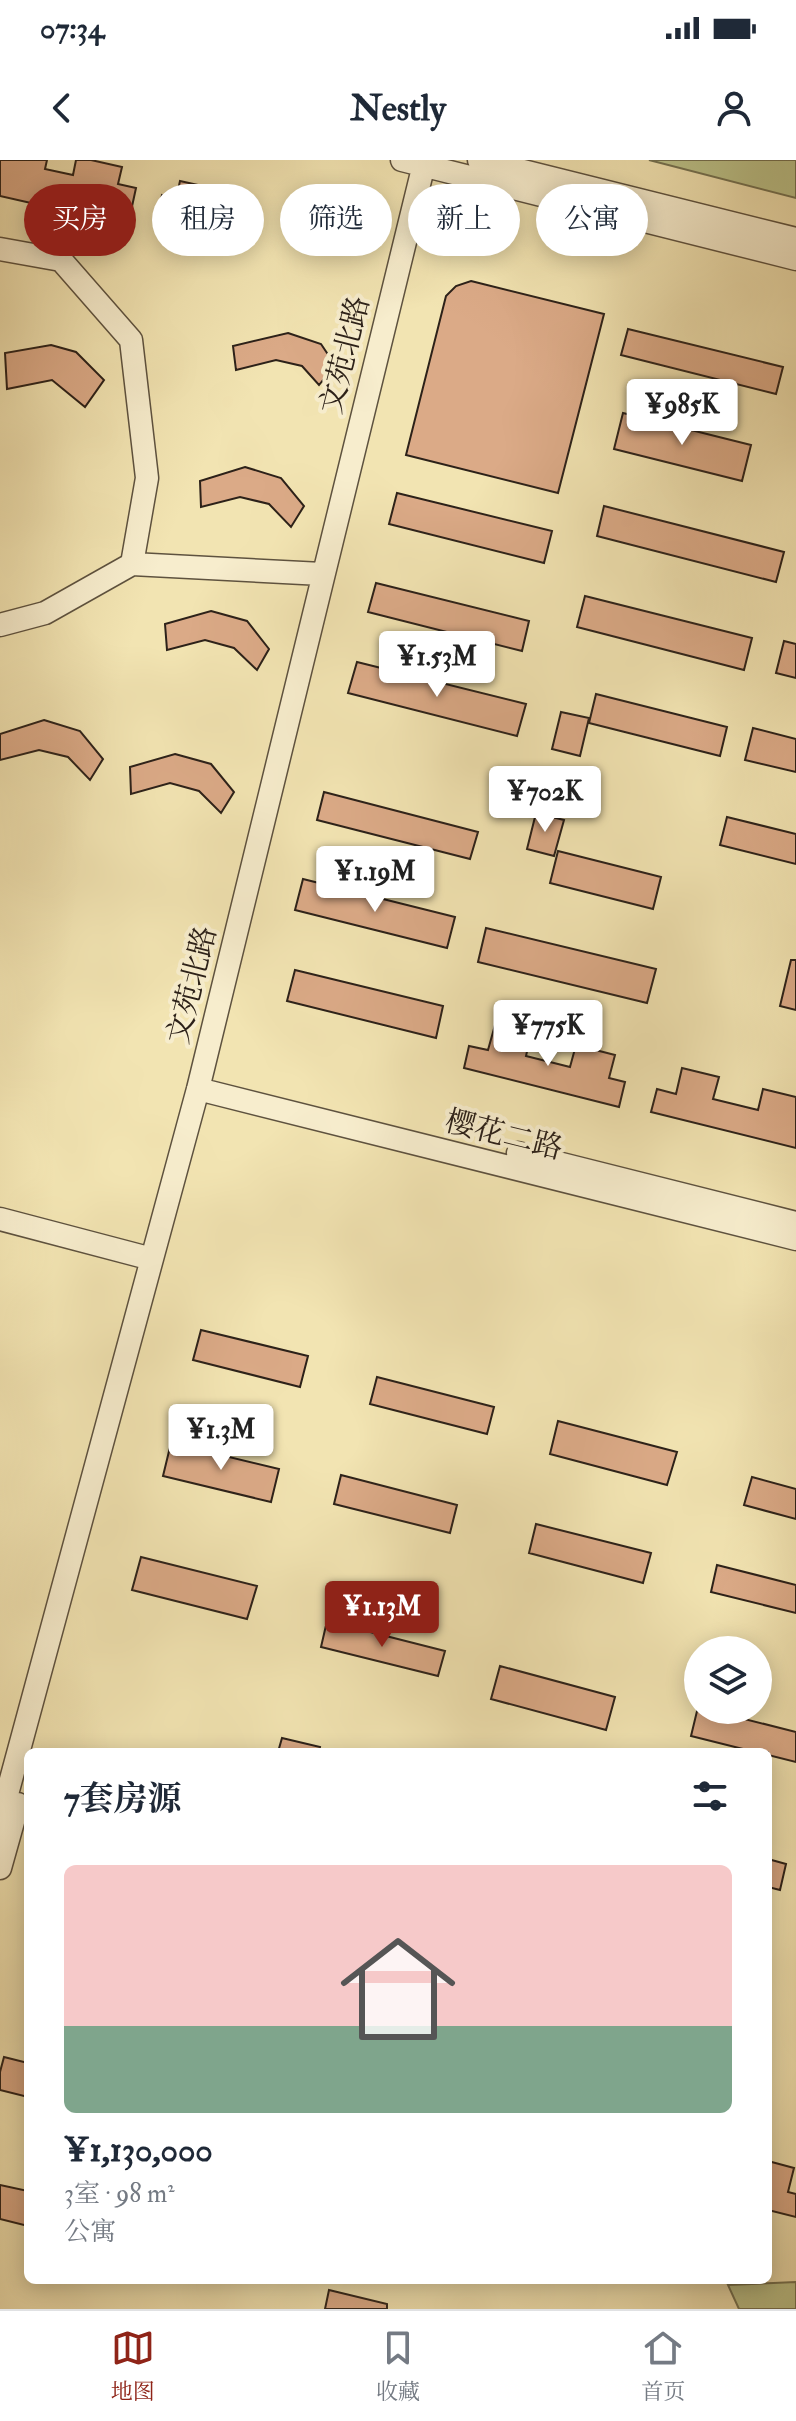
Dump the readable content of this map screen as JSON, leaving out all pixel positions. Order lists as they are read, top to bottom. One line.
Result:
{"streets":{"street":["文苑北路","樱花二路"]},"crossings":[["文苑北路","樱花二路"]],"page":{"status":"07:34","header":"Nestly","chip":["买房","租房","筛选","新上","公寓"],"price":["¥985K","¥1.53M","¥702K","¥1.19M","¥775K","¥1.3M","¥1.13M"],"heading":"7套房源","list":[{"name":"¥1,130,000","note":"3室 · 98 m² · 公寓"}],"tabs":["地图","收藏","首页"]}}
